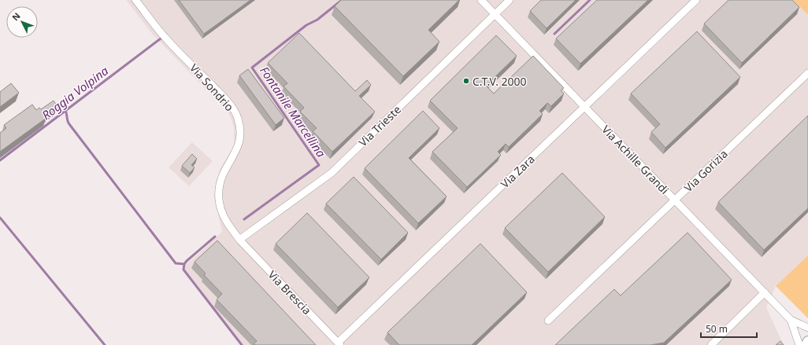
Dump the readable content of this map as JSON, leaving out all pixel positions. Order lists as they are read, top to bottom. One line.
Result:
{"streets":{"street":["Via Sondrio","Via Trieste","Via Achille Grandi","Via Gorizia","Via Zara","Via Brescia"]},"crossings":[["Via Sondrio","Via Trieste"],["Via Sondrio","Via Brescia"],["Via Trieste","Via Achille Grandi"],["Via Trieste","Via Brescia"],["Via Achille Grandi","Via Gorizia"],["Via Achille Grandi","Via Zara"],["Via Zara","Via Brescia"]],"water":["Roggia Volpina","Fontanile Marcellina"],"places":["C.T.V. 2000"],"scale_bar":"50 m","north":"top left"}
